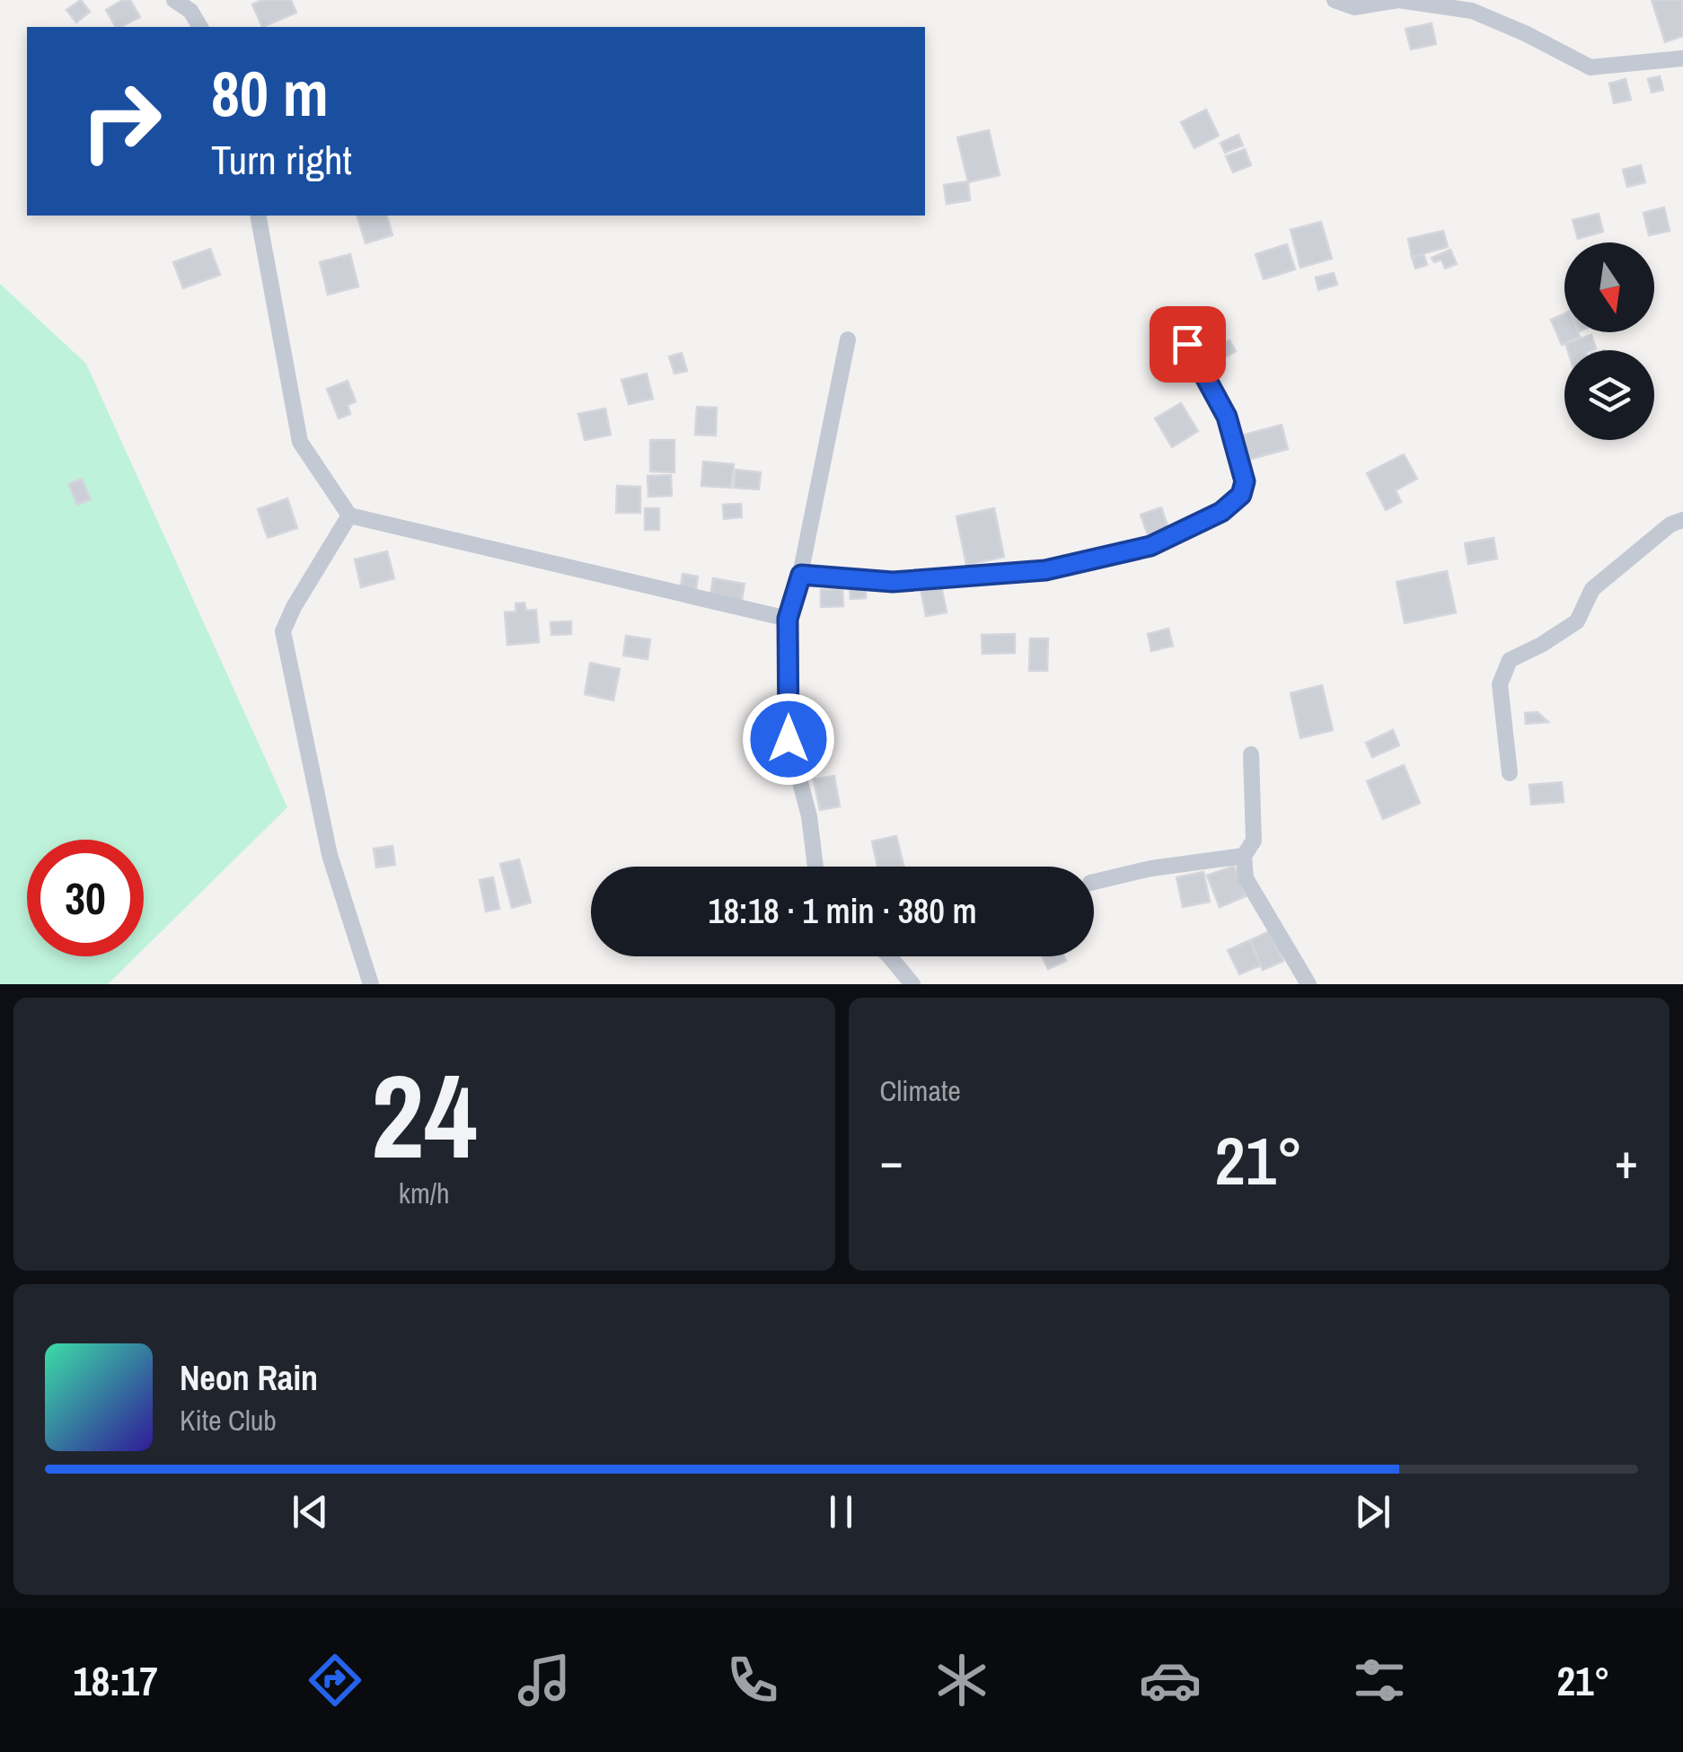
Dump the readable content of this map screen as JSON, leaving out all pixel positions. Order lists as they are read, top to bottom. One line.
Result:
{"north":"bottom","page":{"turn":["80 m","Turn right"],"limit":"30","trip":"18:18 · 1 min · 380 m","tile":[["24","km/h"],"Climate"],"heat":["−","21°","+"],"song":["Neon Rain","Kite Club"],"tabs":["18:17","21°"]}}
